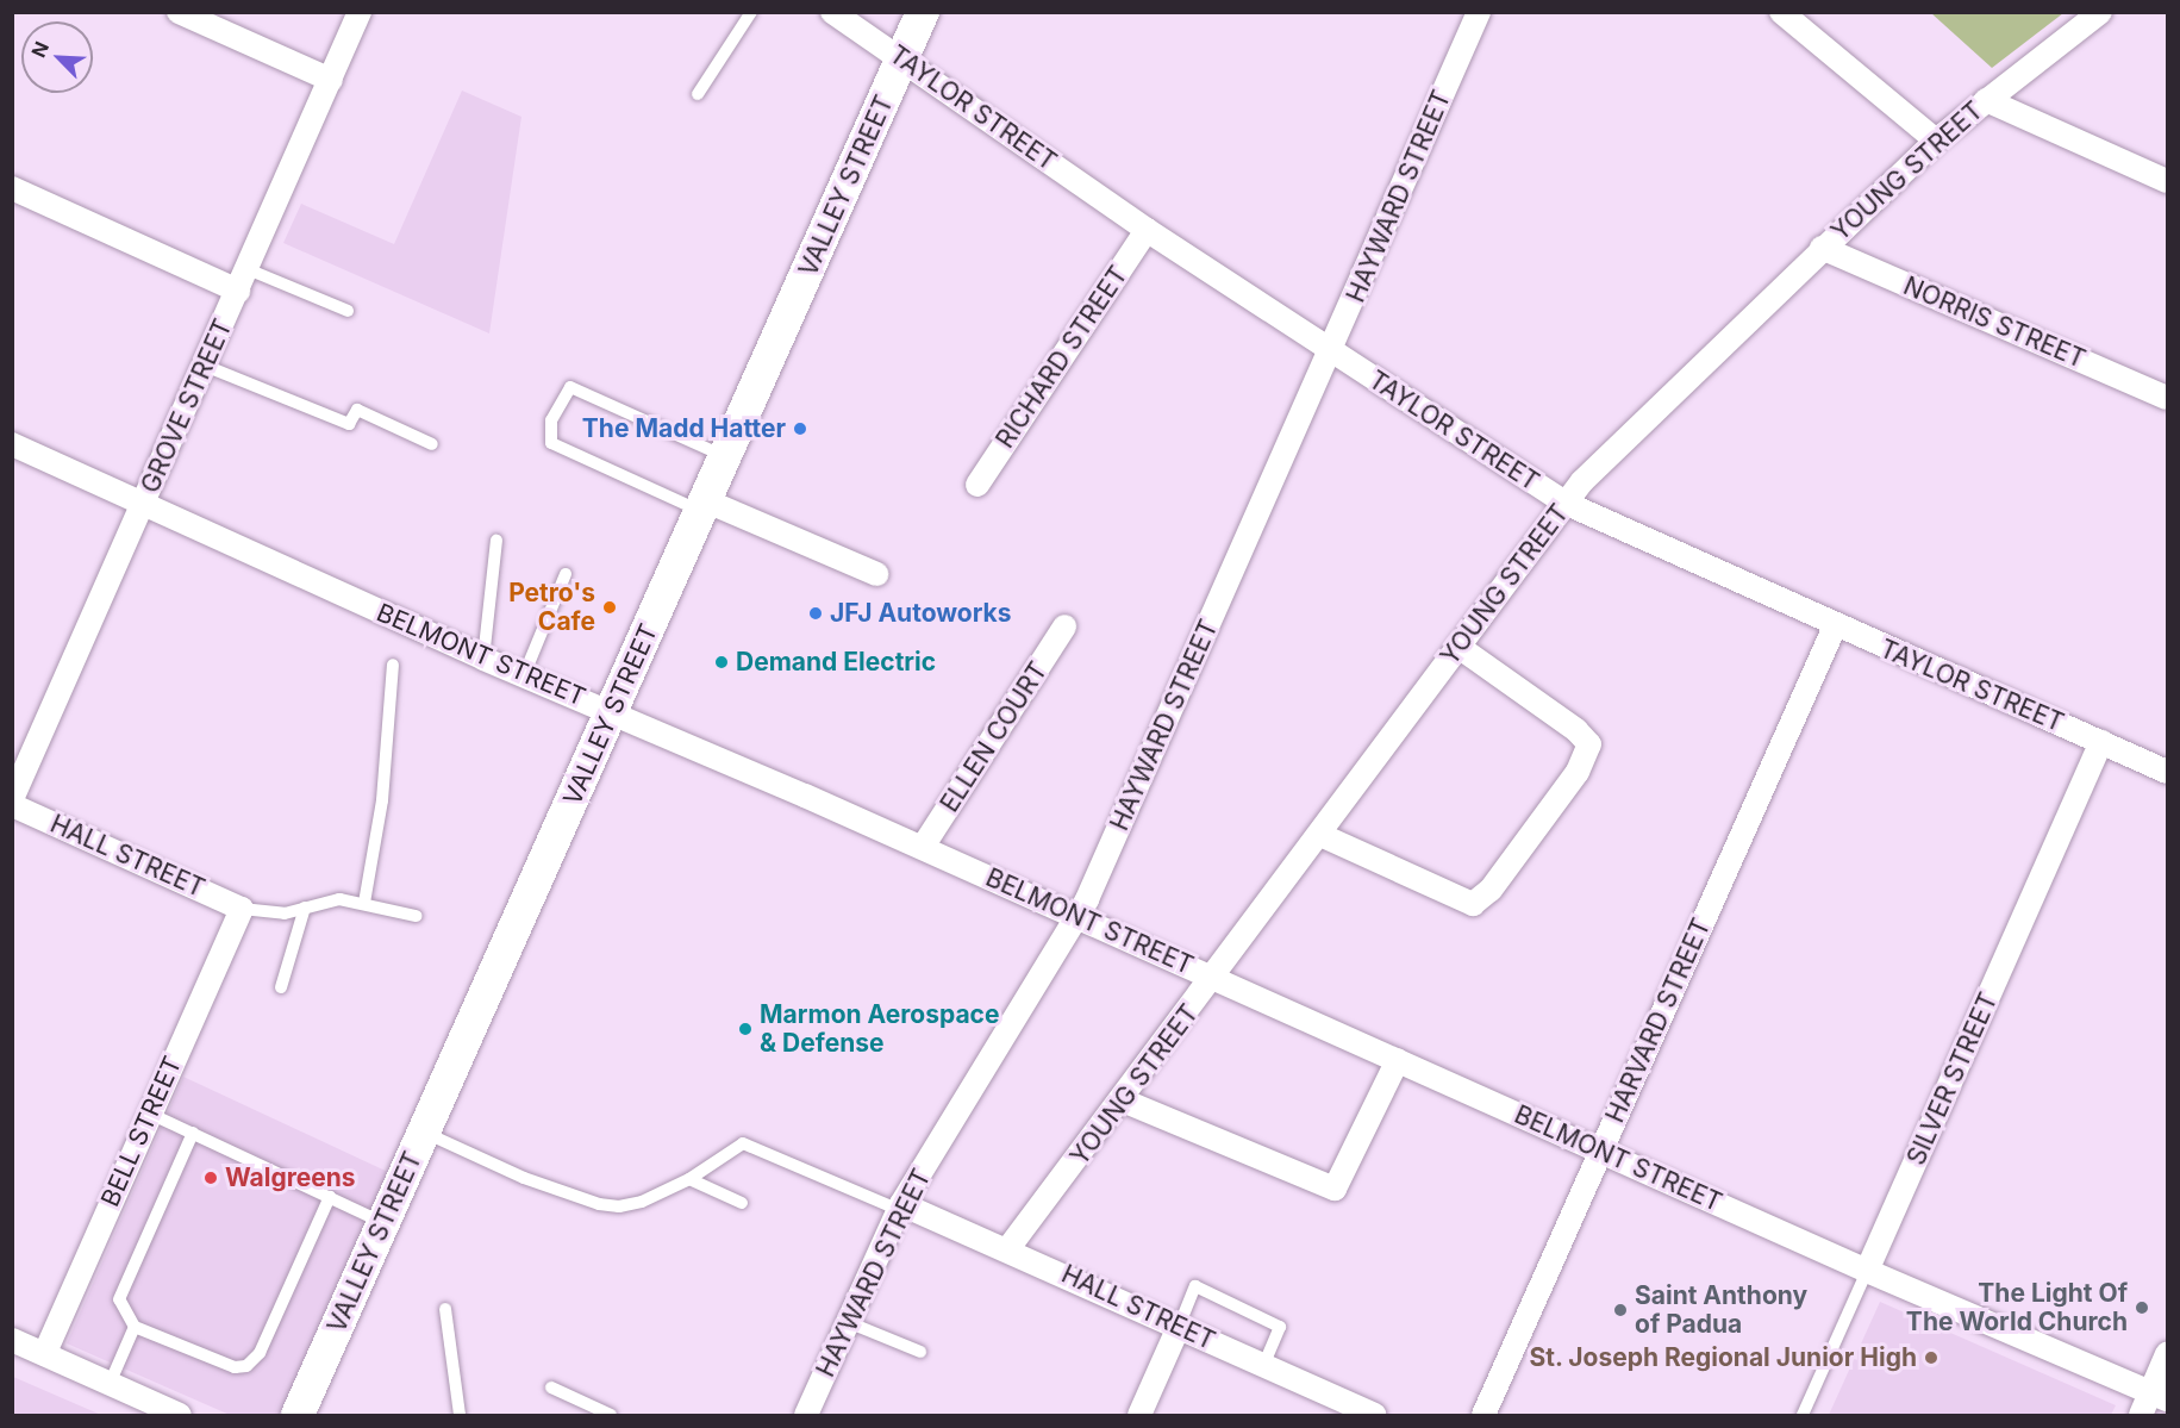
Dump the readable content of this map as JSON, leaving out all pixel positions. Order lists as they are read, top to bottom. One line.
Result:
{"streets":{"main road":["VALLEY STREET"],"street":["TAYLOR STREET","YOUNG STREET","HAYWARD STREET","NORRIS STREET","RICHARD STREET","GROVE STREET","BELMONT STREET","ELLEN COURT","HALL STREET","HARVARD STREET","SILVER STREET","BELL STREET"]},"crossings":[["TAYLOR STREET","YOUNG STREET"],["TAYLOR STREET","VALLEY STREET"],["TAYLOR STREET","HAYWARD STREET"],["TAYLOR STREET","RICHARD STREET"],["TAYLOR STREET","HARVARD STREET"],["TAYLOR STREET","SILVER STREET"],["YOUNG STREET","NORRIS STREET"],["YOUNG STREET","BELMONT STREET"],["YOUNG STREET","HALL STREET"],["VALLEY STREET","BELMONT STREET"],["HAYWARD STREET","BELMONT STREET"],["HAYWARD STREET","HALL STREET"],["GROVE STREET","BELMONT STREET"],["BELMONT STREET","ELLEN COURT"],["BELMONT STREET","HARVARD STREET"],["BELMONT STREET","SILVER STREET"],["HALL STREET","BELL STREET"]],"places":["The Madd Hatter","Petro's Cafe","JFJ Autoworks","Demand Electric","Marmon Aerospace & Defense","Walgreens","The Light Of The World Church","Saint Anthony of Padua","St. Joseph Regional Junior High"],"north":"top left"}
